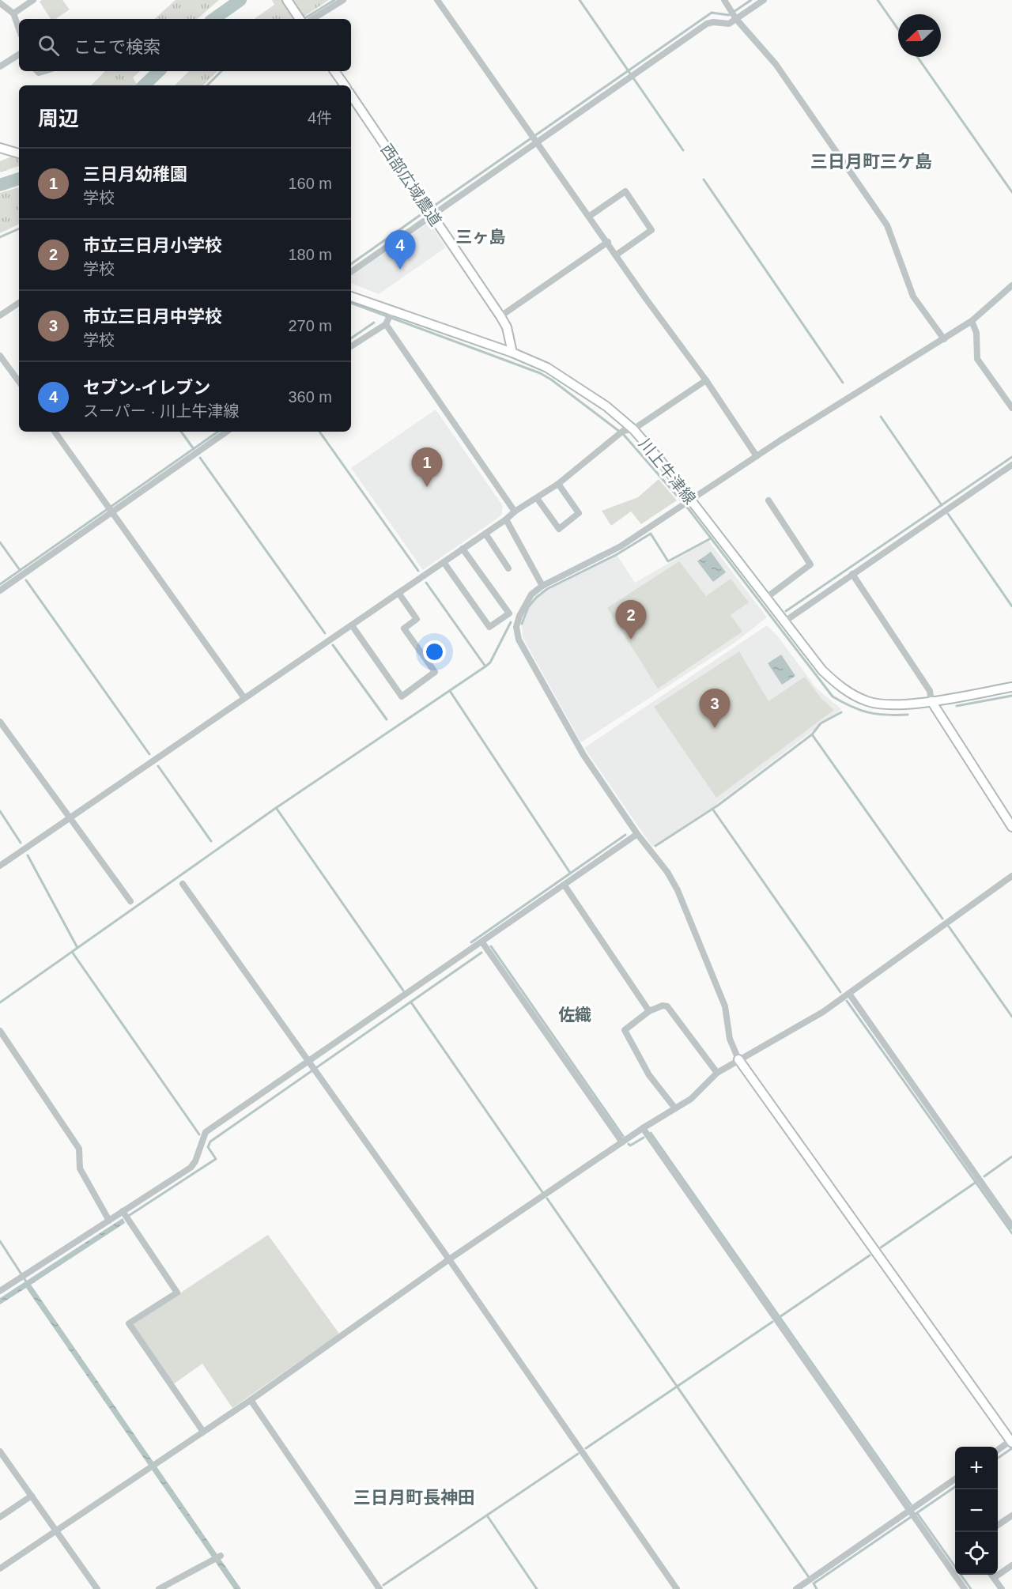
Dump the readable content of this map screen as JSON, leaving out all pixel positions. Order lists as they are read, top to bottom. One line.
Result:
{"streets":{"main road":["西部広域農道","川上牛津線"]},"crossings":[["西部広域農道","川上牛津線"]],"districts":["三日月町三ケ島","三ヶ島","佐織","三日月町長神田"],"north":"left","page":{"search":"ここで検索","heading":["周辺","4件"],"list":[{"mark":"1","name":"三日月幼稚園","note":"学校","value":"160 m"},{"mark":"2","name":"市立三日月小学校","note":"学校","value":"180 m"},{"mark":"3","name":"市立三日月中学校","note":"学校","value":"270 m"},{"mark":"4","name":"セブン-イレブン","note":"スーパー · 川上牛津線","value":"360 m"}],"pins":["4","1","2","3"],"map_buttons":["+","−"]}}
